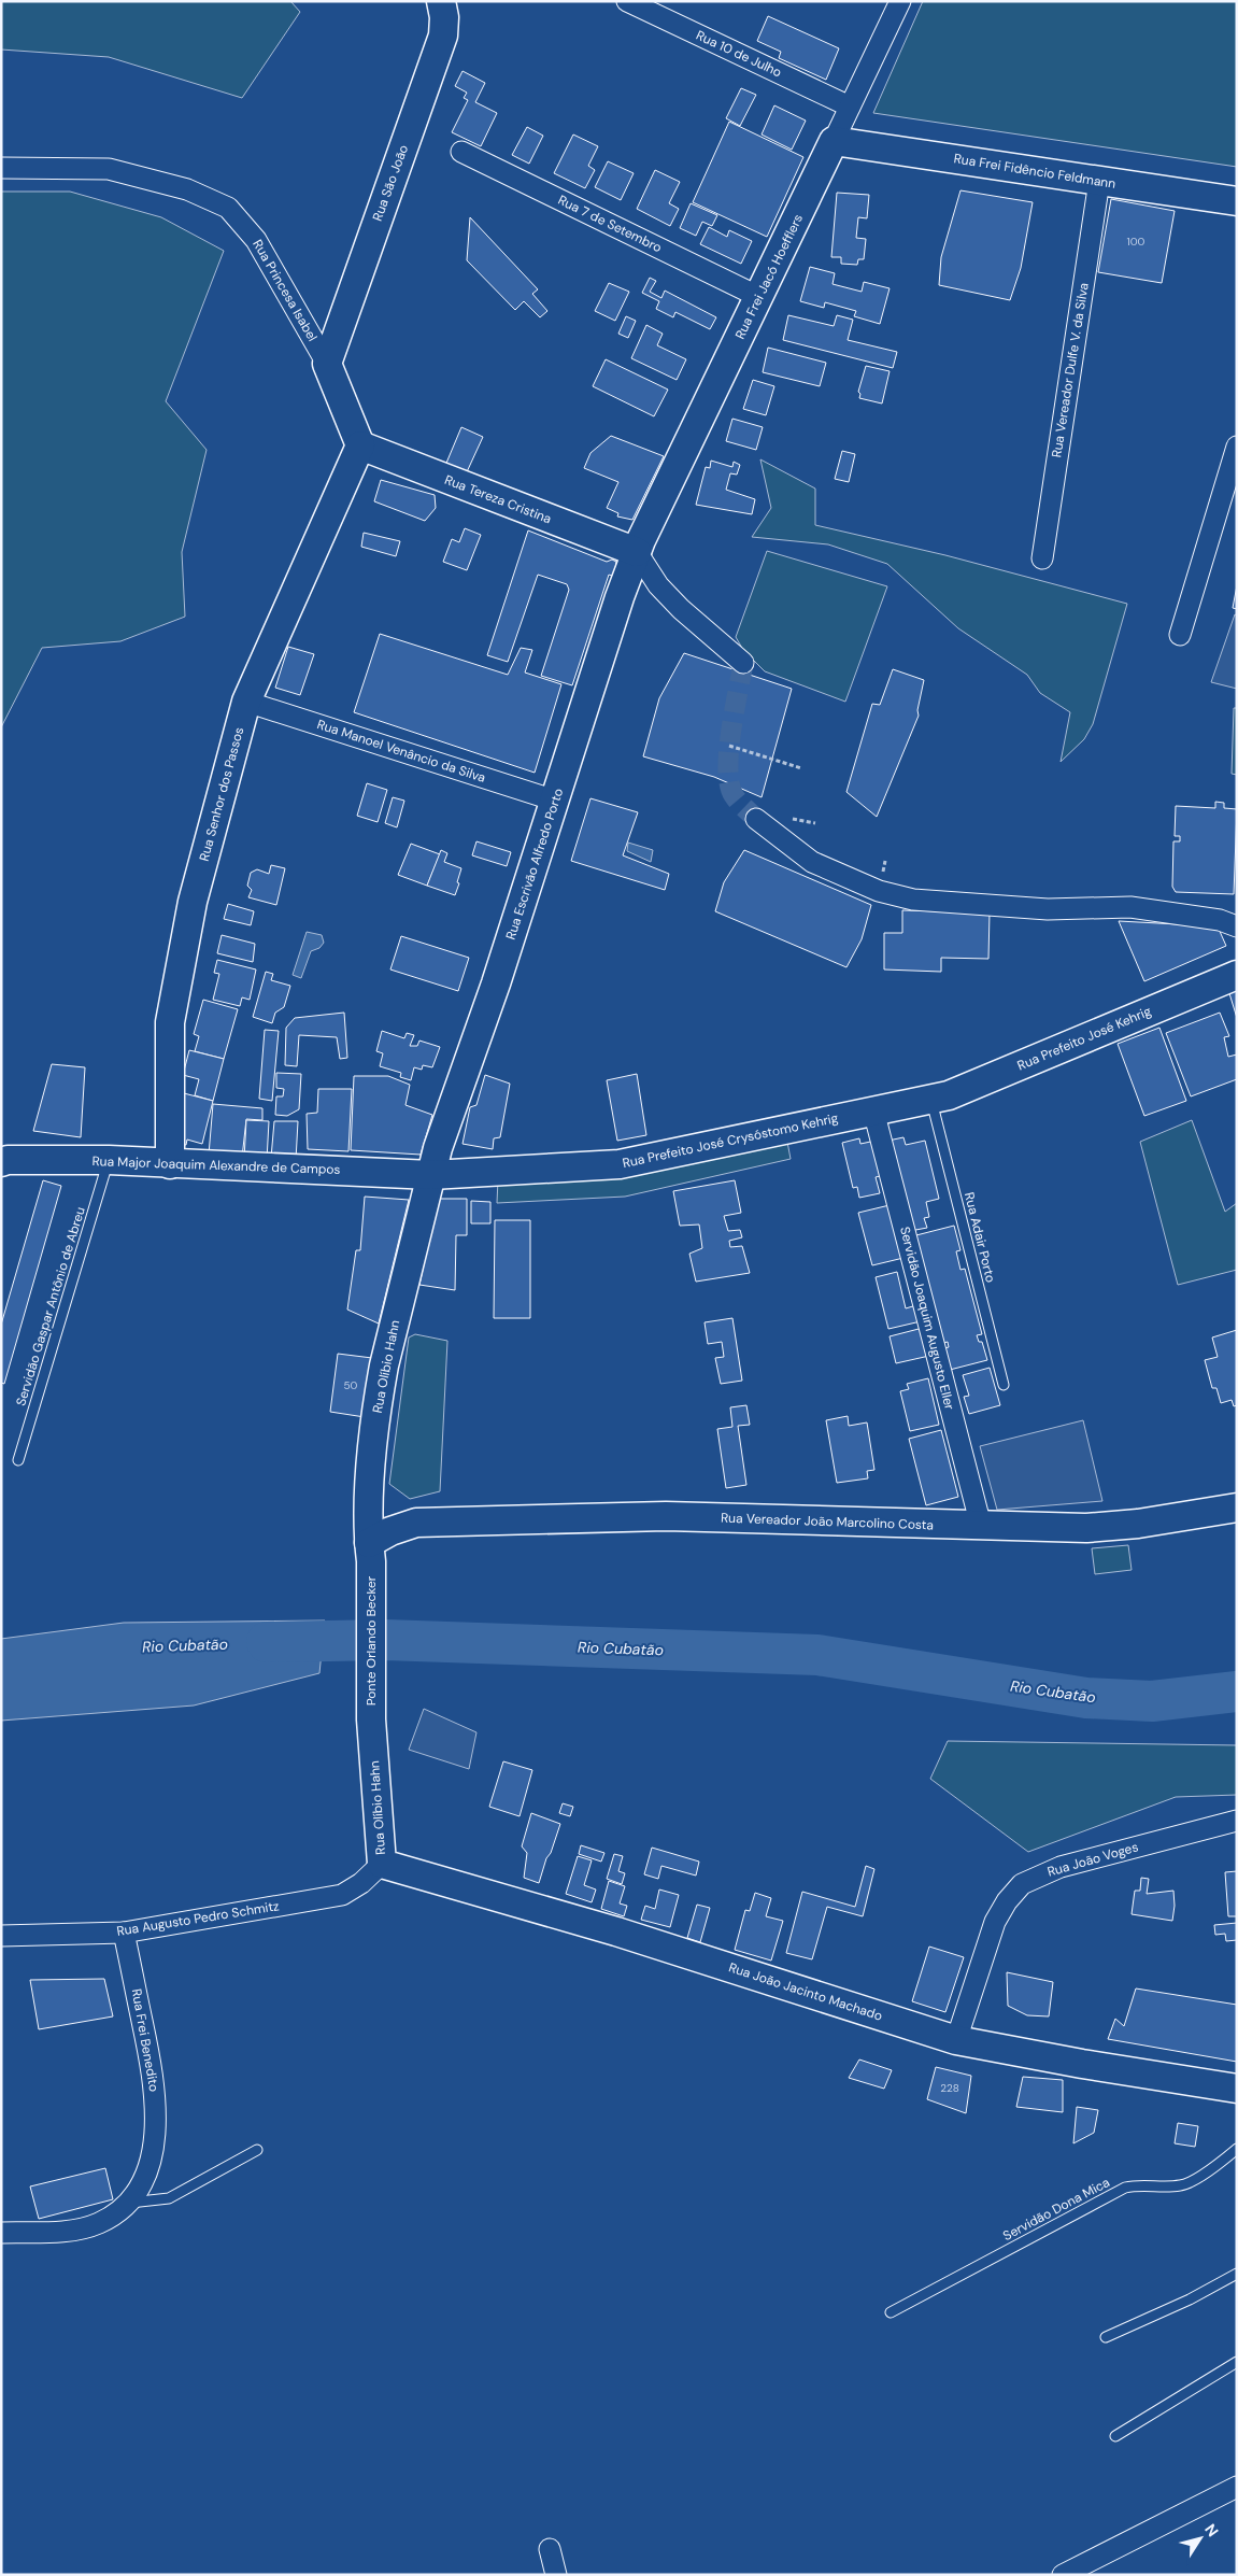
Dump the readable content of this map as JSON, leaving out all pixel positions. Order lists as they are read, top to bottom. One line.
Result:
{"streets":{"main road":["Rua Frei Fidêncio Feldmann","Rua São João","Rua Frei Jacó Hoefflers","Rua Princesa Isabel","Rua Tereza Cristina","Rua Senhor dos Passos","Rua Escrivão Alfredo Porto","Rua Prefeito José Kehrig","Rua Prefeito José Crysóstomo Kehrig","Rua Major Joaquim Alexandre de Campos","Rua Olíbio Hahn","Rua Vereador João Marcolino Costa","Ponte Orlando Becker","Rua João Jacinto Machado"],"street":["Rua 10 de Julho","Rua 7 de Setembro","Rua Vereador Dulfe V. da Silva","Rua Manoel Venâncio da Silva","Servidão Joaquim Augusto Eller","Rua João Voges","Rua Augusto Pedro Schmitz","Rua Frei Benedito"],"lane":["Rua Adair Porto","Servidão Gaspar Antônio de Abreu","Servidão Dona Mica"]},"crossings":[["Rua 10 de Julho","Rua Frei Jacó Hoefflers"],["Rua Frei Fidêncio Feldmann","Rua Frei Jacó Hoefflers"],["Rua Frei Fidêncio Feldmann","Rua Vereador Dulfe V. da Silva"],["Rua São João","Rua Princesa Isabel"],["Rua 7 de Setembro","Rua Frei Jacó Hoefflers"],["Rua Frei Jacó Hoefflers","Rua Tereza Cristina"],["Rua Frei Jacó Hoefflers","Rua Escrivão Alfredo Porto"],["Rua Princesa Isabel","Rua Tereza Cristina"],["Rua Princesa Isabel","Rua Senhor dos Passos"],["Rua Tereza Cristina","Rua Senhor dos Passos"],["Rua Tereza Cristina","Rua Escrivão Alfredo Porto"],["Rua Manoel Venâncio da Silva","Rua Senhor dos Passos"],["Rua Manoel Venâncio da Silva","Rua Escrivão Alfredo Porto"],["Rua Senhor dos Passos","Rua Major Joaquim Alexandre de Campos"],["Rua Escrivão Alfredo Porto","Rua Prefeito José Crysóstomo Kehrig"],["Rua Escrivão Alfredo Porto","Rua Major Joaquim Alexandre de Campos"],["Rua Escrivão Alfredo Porto","Rua Olíbio Hahn"],["Rua Prefeito José Kehrig","Rua Prefeito José Crysóstomo Kehrig"],["Rua Prefeito José Kehrig","Rua Adair Porto"],["Rua Prefeito José Crysóstomo Kehrig","Rua Major Joaquim Alexandre de Campos"],["Rua Prefeito José Crysóstomo Kehrig","Rua Adair Porto"],["Rua Prefeito José Crysóstomo Kehrig","Servidão Joaquim Augusto Eller"],["Rua Prefeito José Crysóstomo Kehrig","Rua Olíbio Hahn"],["Rua Major Joaquim Alexandre de Campos","Servidão Gaspar Antônio de Abreu"],["Rua Major Joaquim Alexandre de Campos","Rua Olíbio Hahn"],["Servidão Joaquim Augusto Eller","Rua Vereador João Marcolino Costa"],["Rua Olíbio Hahn","Rua Vereador João Marcolino Costa"],["Rua Olíbio Hahn","Ponte Orlando Becker"],["Rua Olíbio Hahn","Rua Augusto Pedro Schmitz"],["Rua Olíbio Hahn","Rua João Jacinto Machado"],["Rua Vereador João Marcolino Costa","Ponte Orlando Becker"],["Rua João Voges","Rua João Jacinto Machado"],["Rua Augusto Pedro Schmitz","Rua João Jacinto Machado"],["Rua Augusto Pedro Schmitz","Rua Frei Benedito"]],"water":["Rio Cubatão"],"house_numbers":["100","50","228"],"north":"top right"}
